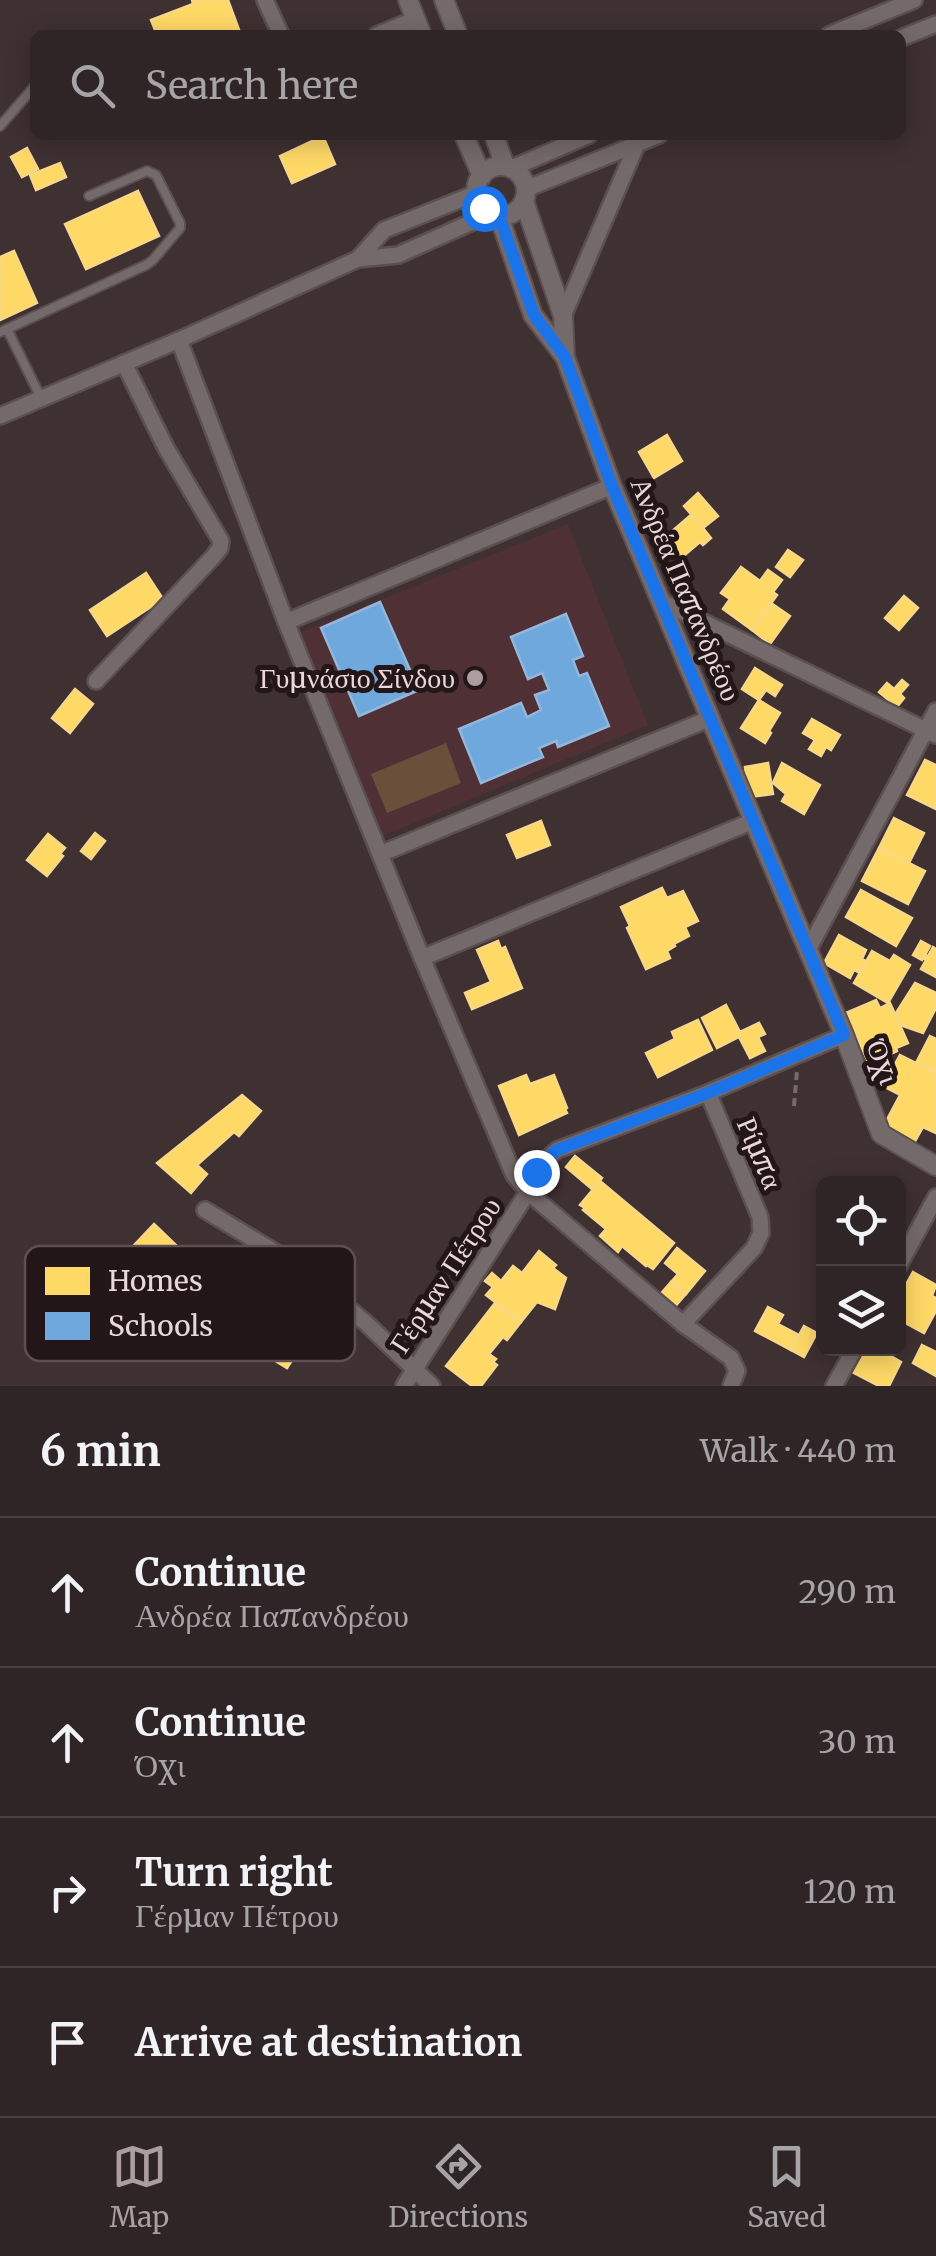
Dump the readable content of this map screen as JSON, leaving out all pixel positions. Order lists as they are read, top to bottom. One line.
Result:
{"streets":{"street":["Ανδρέα Παπανδρέου","Όχι","Ρίμπα","Γέρμαν Πέτρου"]},"crossings":[["Ανδρέα Παπανδρέου","Όχι"],["Όχι","Γέρμαν Πέτρου"],["Ρίμπα","Γέρμαν Πέτρου"]],"places":["Γυμνάσιο Σίνδου"],"legend":["Homes","Schools"],"page":{"search":"Search here","heading":["6 min","Walk · 440 m"],"list":[["Continue","Ανδρέα Παπανδρέου","290 m"],["Continue","Όχι","30 m"],["Turn right","Γέρμαν Πέτρου","120 m"],"Arrive at destination"],"nav":["Map","Directions","Saved"]}}
